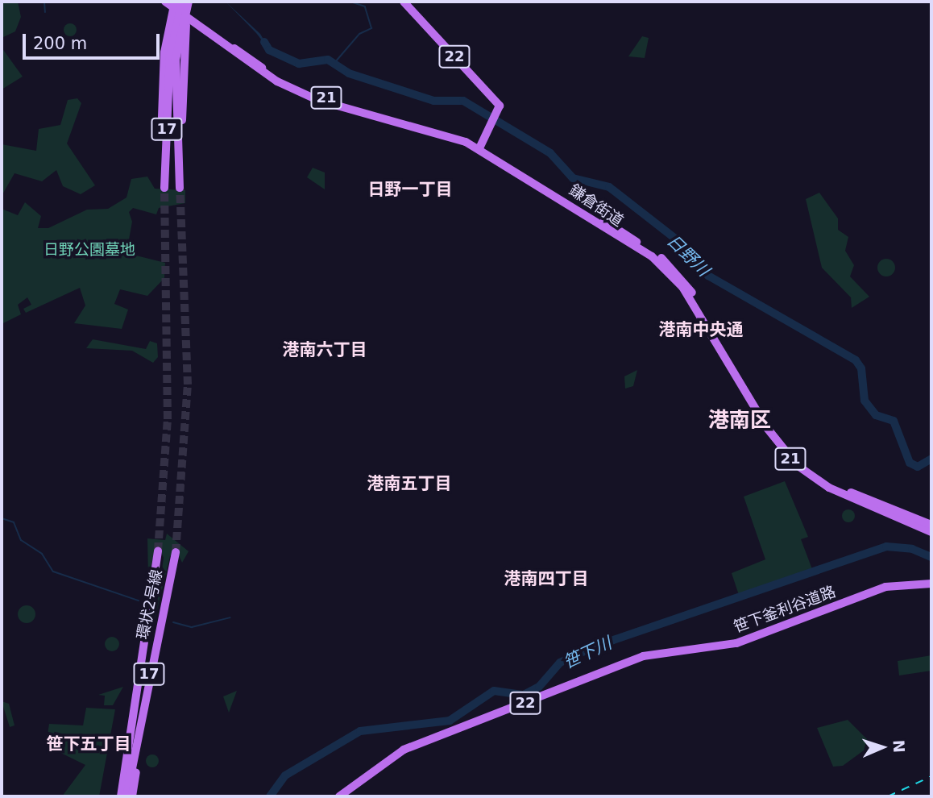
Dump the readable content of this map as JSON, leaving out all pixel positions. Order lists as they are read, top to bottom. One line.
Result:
{"streets":{"main road":["22","21","17","鎌倉街道","環状2号線","笹下釜利谷道路"]},"crossings":[["22","鎌倉街道"],["17","鎌倉街道"],["17","環状2号線"]],"districts":["日野一丁目","港南中央通","港南六丁目","港南区","港南五丁目","港南四丁目","笹下五丁目"],"water":["日野川","笹下川"],"parks":["日野公園墓地"],"scale_bar":"200 m","north":"right"}
